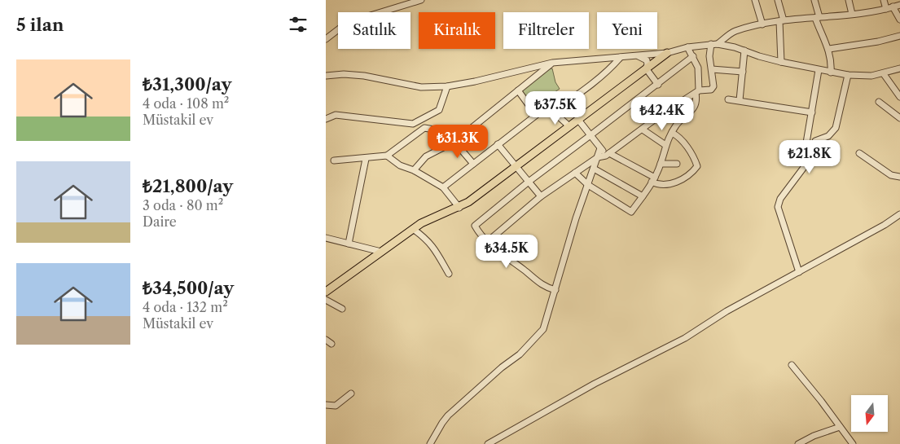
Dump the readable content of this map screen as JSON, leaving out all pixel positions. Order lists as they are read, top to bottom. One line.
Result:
{"north":"bottom","page":{"heading":"5 ilan","chip":["Satılık","Kiralık","Filtreler","Yeni"],"list":[{"name":"₺31,300/ay","note":"4 oda · 108 m² · Müstakil ev"},{"name":"₺21,800/ay","note":"3 oda · 80 m² · Daire"},{"name":"₺34,500/ay","note":"4 oda · 132 m² · Müstakil ev"}],"price":["₺37.5K","₺42.4K","₺31.3K","₺21.8K","₺34.5K"]}}
